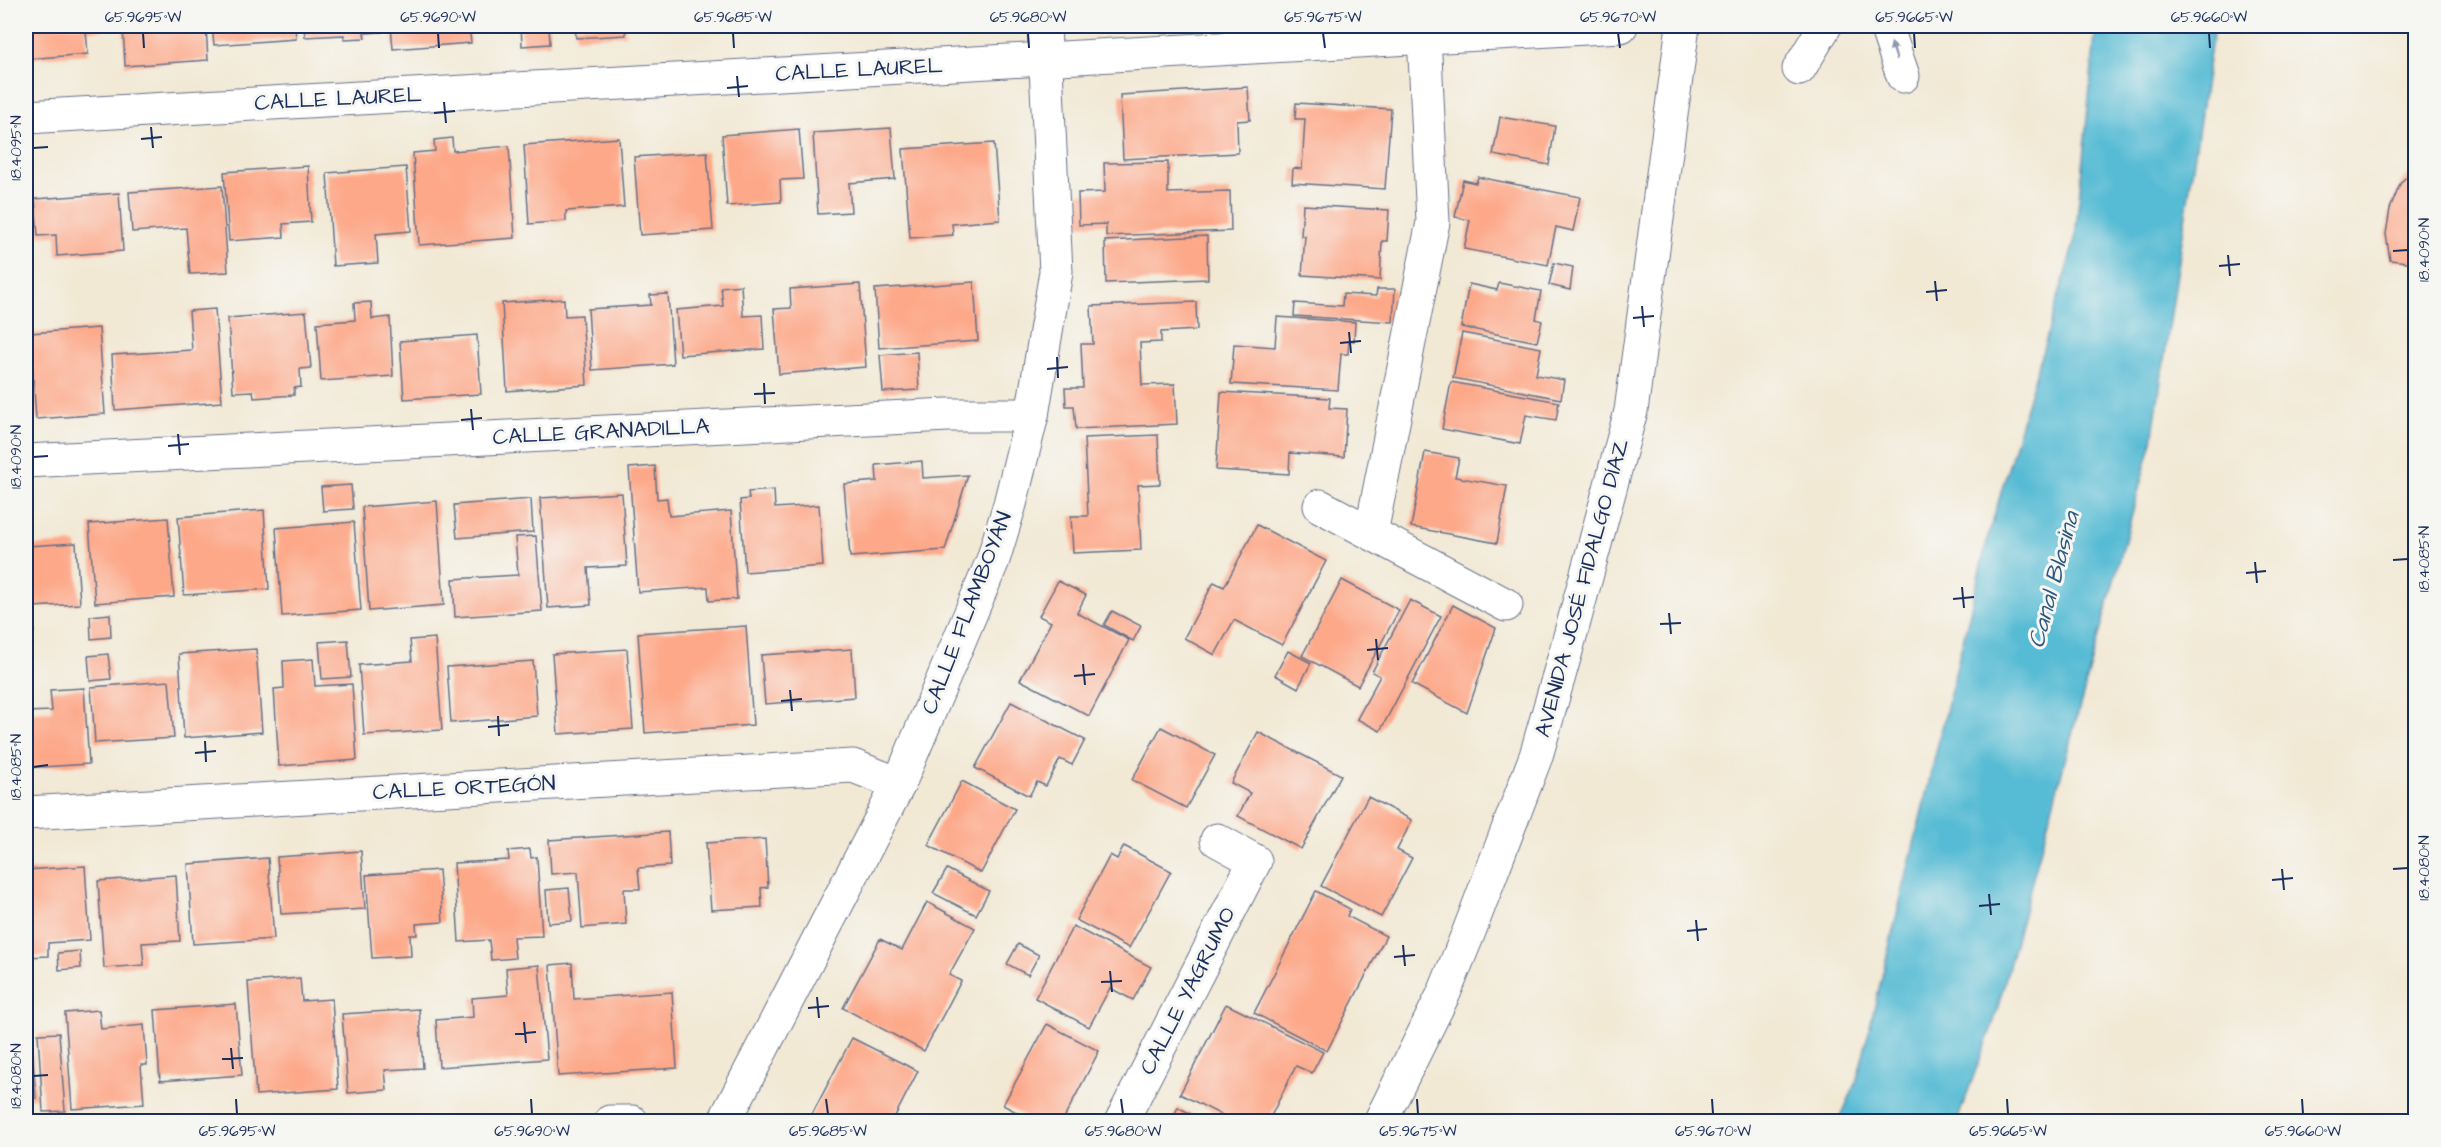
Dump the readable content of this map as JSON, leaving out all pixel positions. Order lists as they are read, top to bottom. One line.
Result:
{"streets":{"street":["CALLE LAUREL","CALLE GRANADILLA","AVENIDA JOSÉ FIDALGO DÍAZ","CALLE FLAMBOYÁN","CALLE ORTEGÓN","CALLE YAGRUMO"]},"crossings":[["CALLE LAUREL","CALLE FLAMBOYÁN"],["CALLE GRANADILLA","CALLE FLAMBOYÁN"],["CALLE FLAMBOYÁN","CALLE ORTEGÓN"]],"water":["Canal Blasina"],"coordinates":["65.9695°W","65.9690°W","65.9685°W","65.9680°W","65.9675°W","65.9670°W","65.9665°W","65.9660°W","18.4095°N","18.4090°N","18.4085°N","18.4080°N"]}
